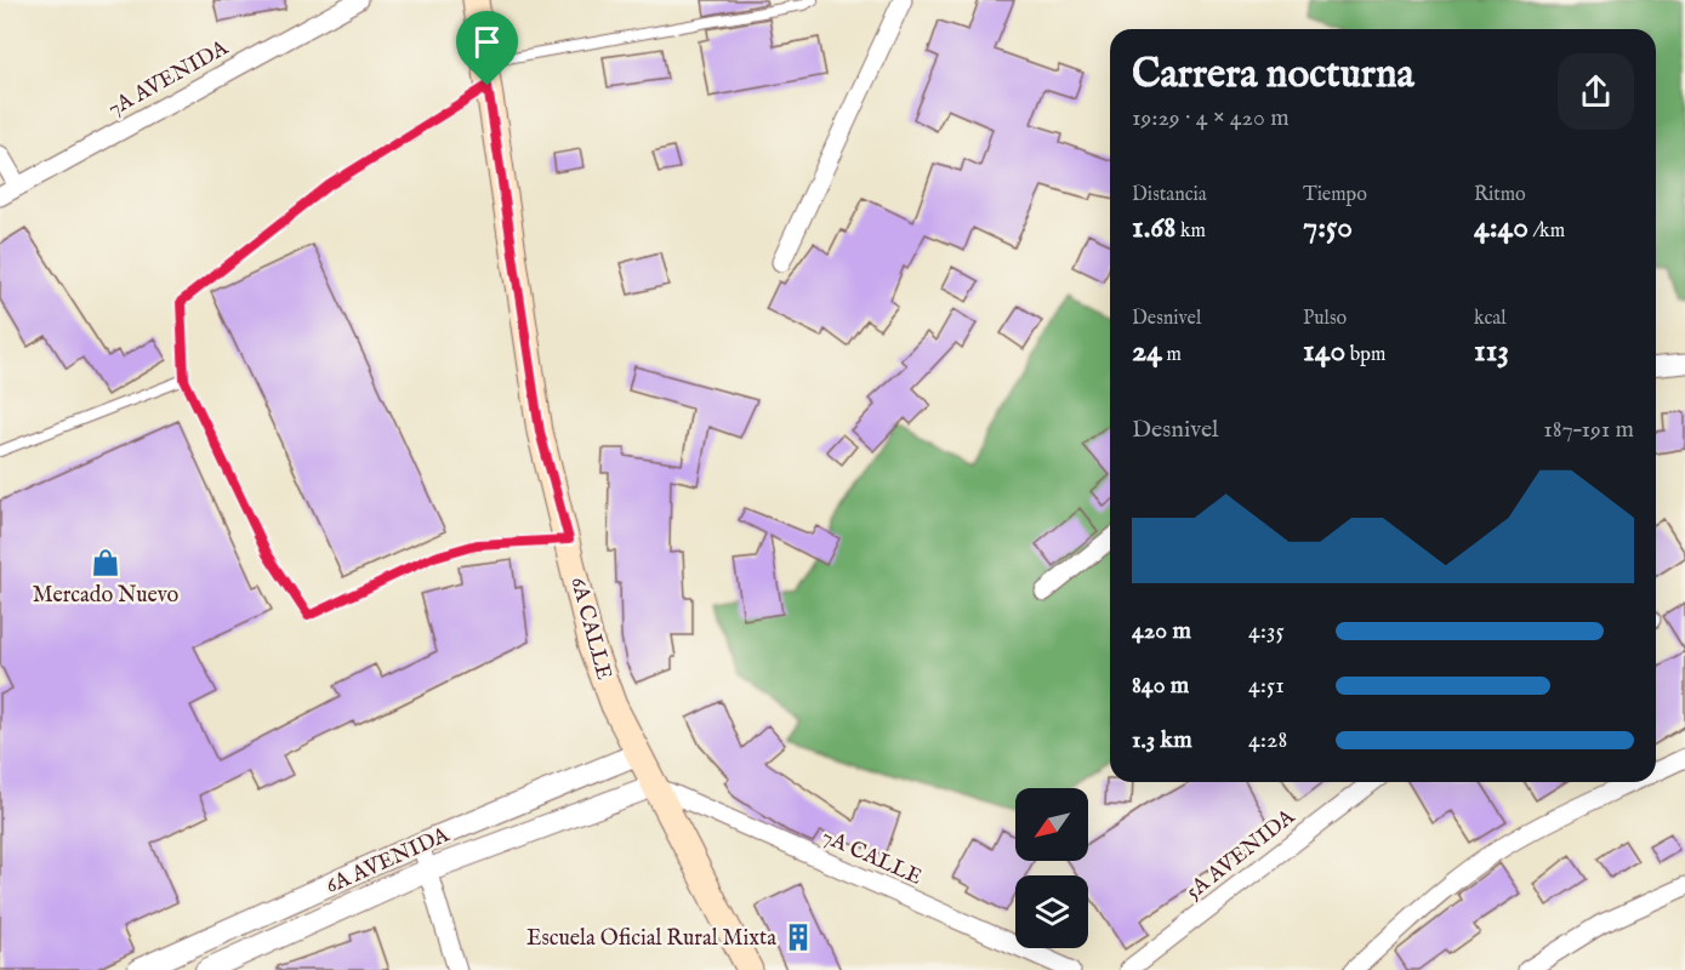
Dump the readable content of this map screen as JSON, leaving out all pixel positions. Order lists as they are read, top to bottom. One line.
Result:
{"streets":{"main road":["6A CALLE"],"street":["7A AVENIDA","5A AVENIDA","7A CALLE","6A AVENIDA"]},"crossings":[["6A CALLE","7A CALLE"],["6A CALLE","6A AVENIDA"],["7A CALLE","6A AVENIDA"]],"places":{"shop":["Mercado Nuevo"],"building":["Escuela Oficial Rural Mixta"]},"north":"bottom left","page":{"heading":["Carrera nocturna","19:29 · 4 × 420 m"],"stats":[["Distancia","1.68 km"],["Tiempo","7:50"],["Ritmo","4:40 /km"],["Desnivel","24 m"],["Pulso","140 bpm"],["kcal","113"]],"chart":["Desnivel","187–191 m"],"list":[{"name":"420 m","note":"4:35"},{"name":"840 m","note":"4:51"},{"name":"1.3 km","note":"4:28"}]}}
